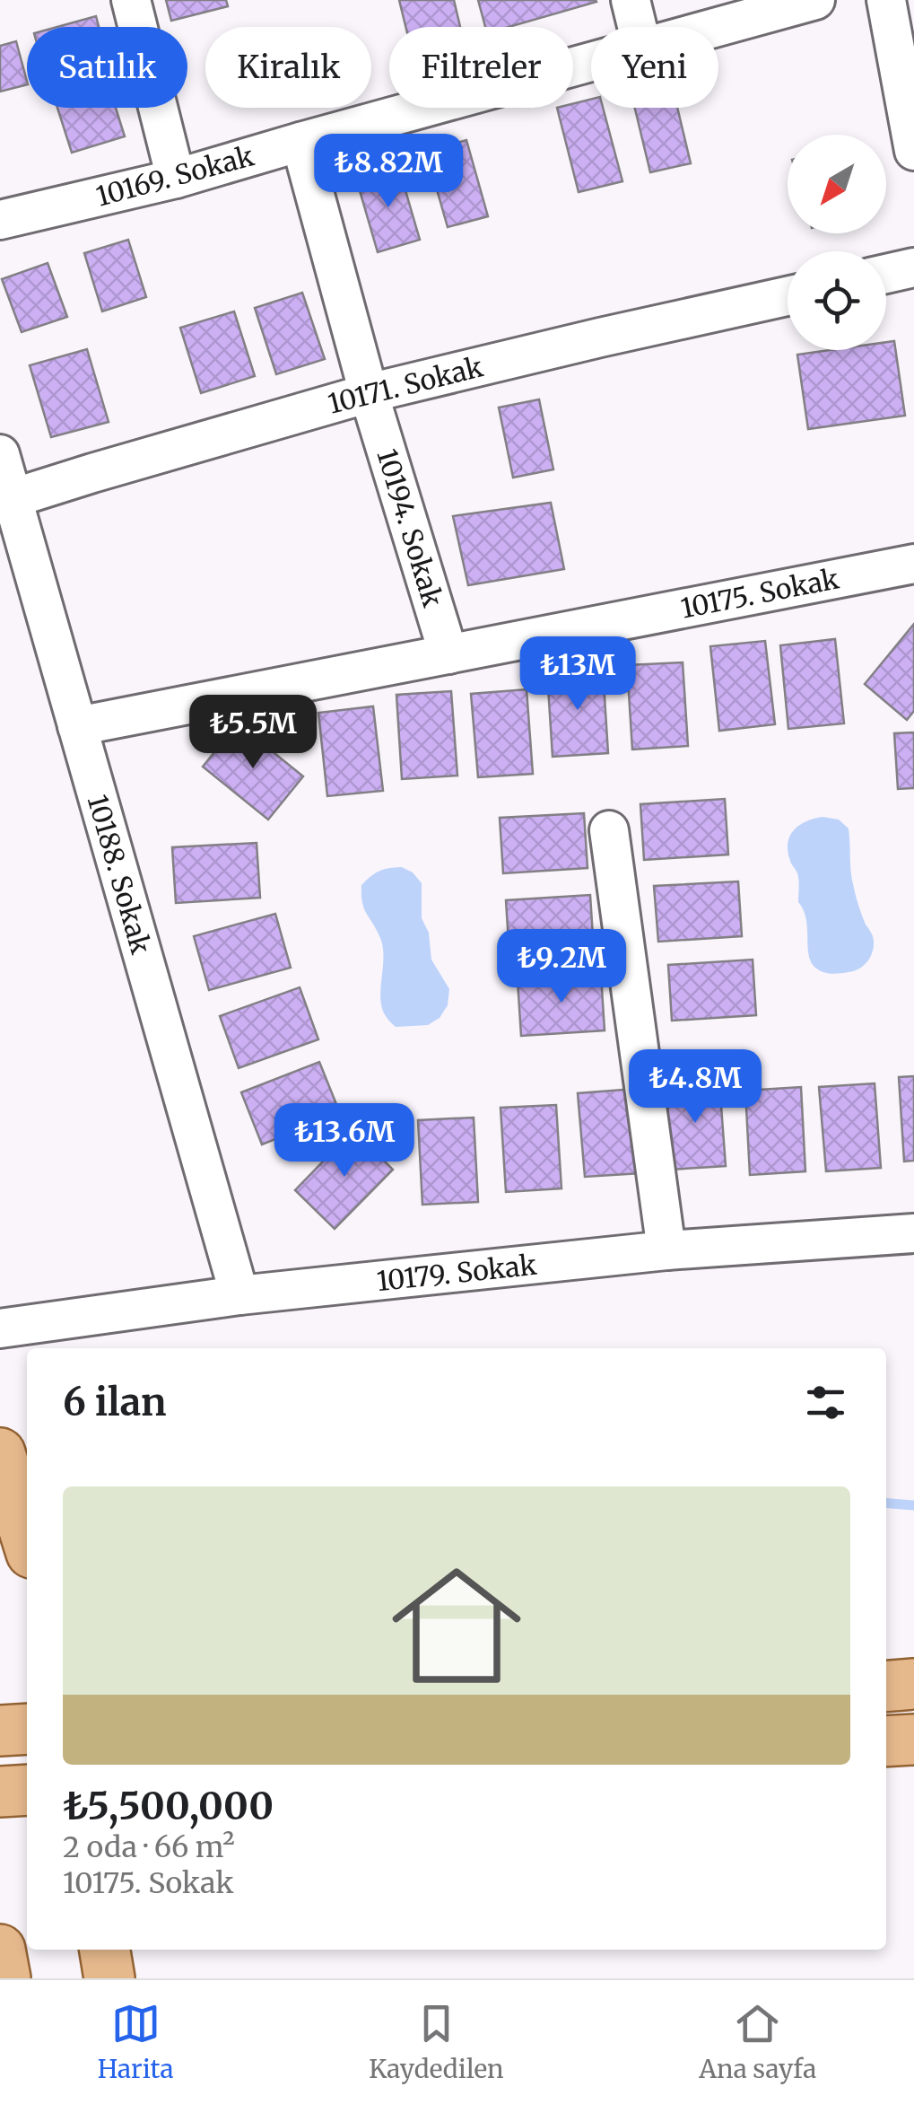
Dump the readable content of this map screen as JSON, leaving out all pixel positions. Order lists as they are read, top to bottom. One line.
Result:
{"streets":{"street":["10169. Sokak","10171. Sokak","10194. Sokak","10175. Sokak","10188. Sokak","10179. Sokak"]},"crossings":[["10169. Sokak","10194. Sokak"],["10171. Sokak","10194. Sokak"],["10171. Sokak","10188. Sokak"],["10194. Sokak","10175. Sokak"],["10175. Sokak","10188. Sokak"],["10188. Sokak","10179. Sokak"]],"north":"bottom left","page":{"chip":["Satılık","Kiralık","Filtreler","Yeni"],"price":["₺8.82M","₺13M","₺5.5M","₺9.2M","₺4.8M","₺13.6M"],"heading":"6 ilan","list":[{"name":"₺5,500,000","note":"2 oda · 66 m² · 10175. Sokak"}],"tabs":["Harita","Kaydedilen","Ana sayfa"]}}
